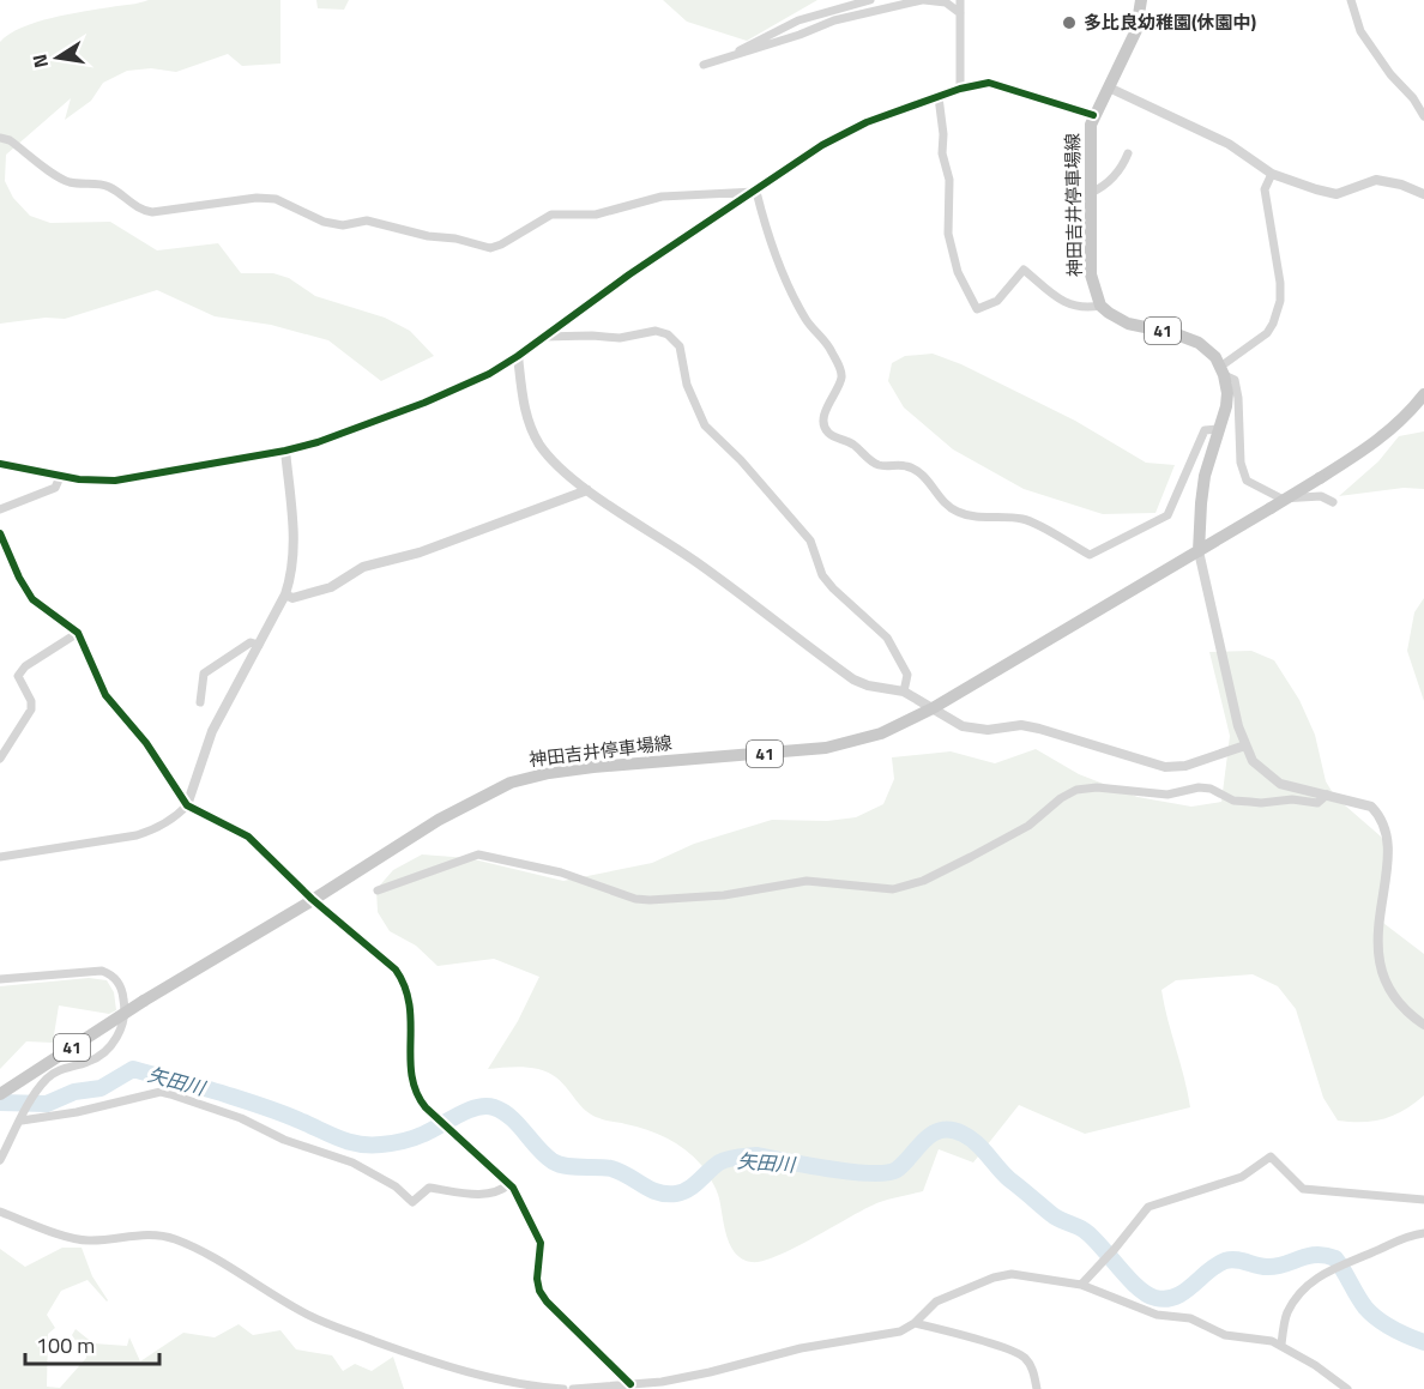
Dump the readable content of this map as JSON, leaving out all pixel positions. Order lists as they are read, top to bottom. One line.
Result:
{"streets":{"main road":["神田吉井停車場線","41"]},"crossings":[["神田吉井停車場線","41"]],"water":["矢田川"],"places":["多比良幼稚園(休園中)"],"scale_bar":"100 m","north":"left"}
